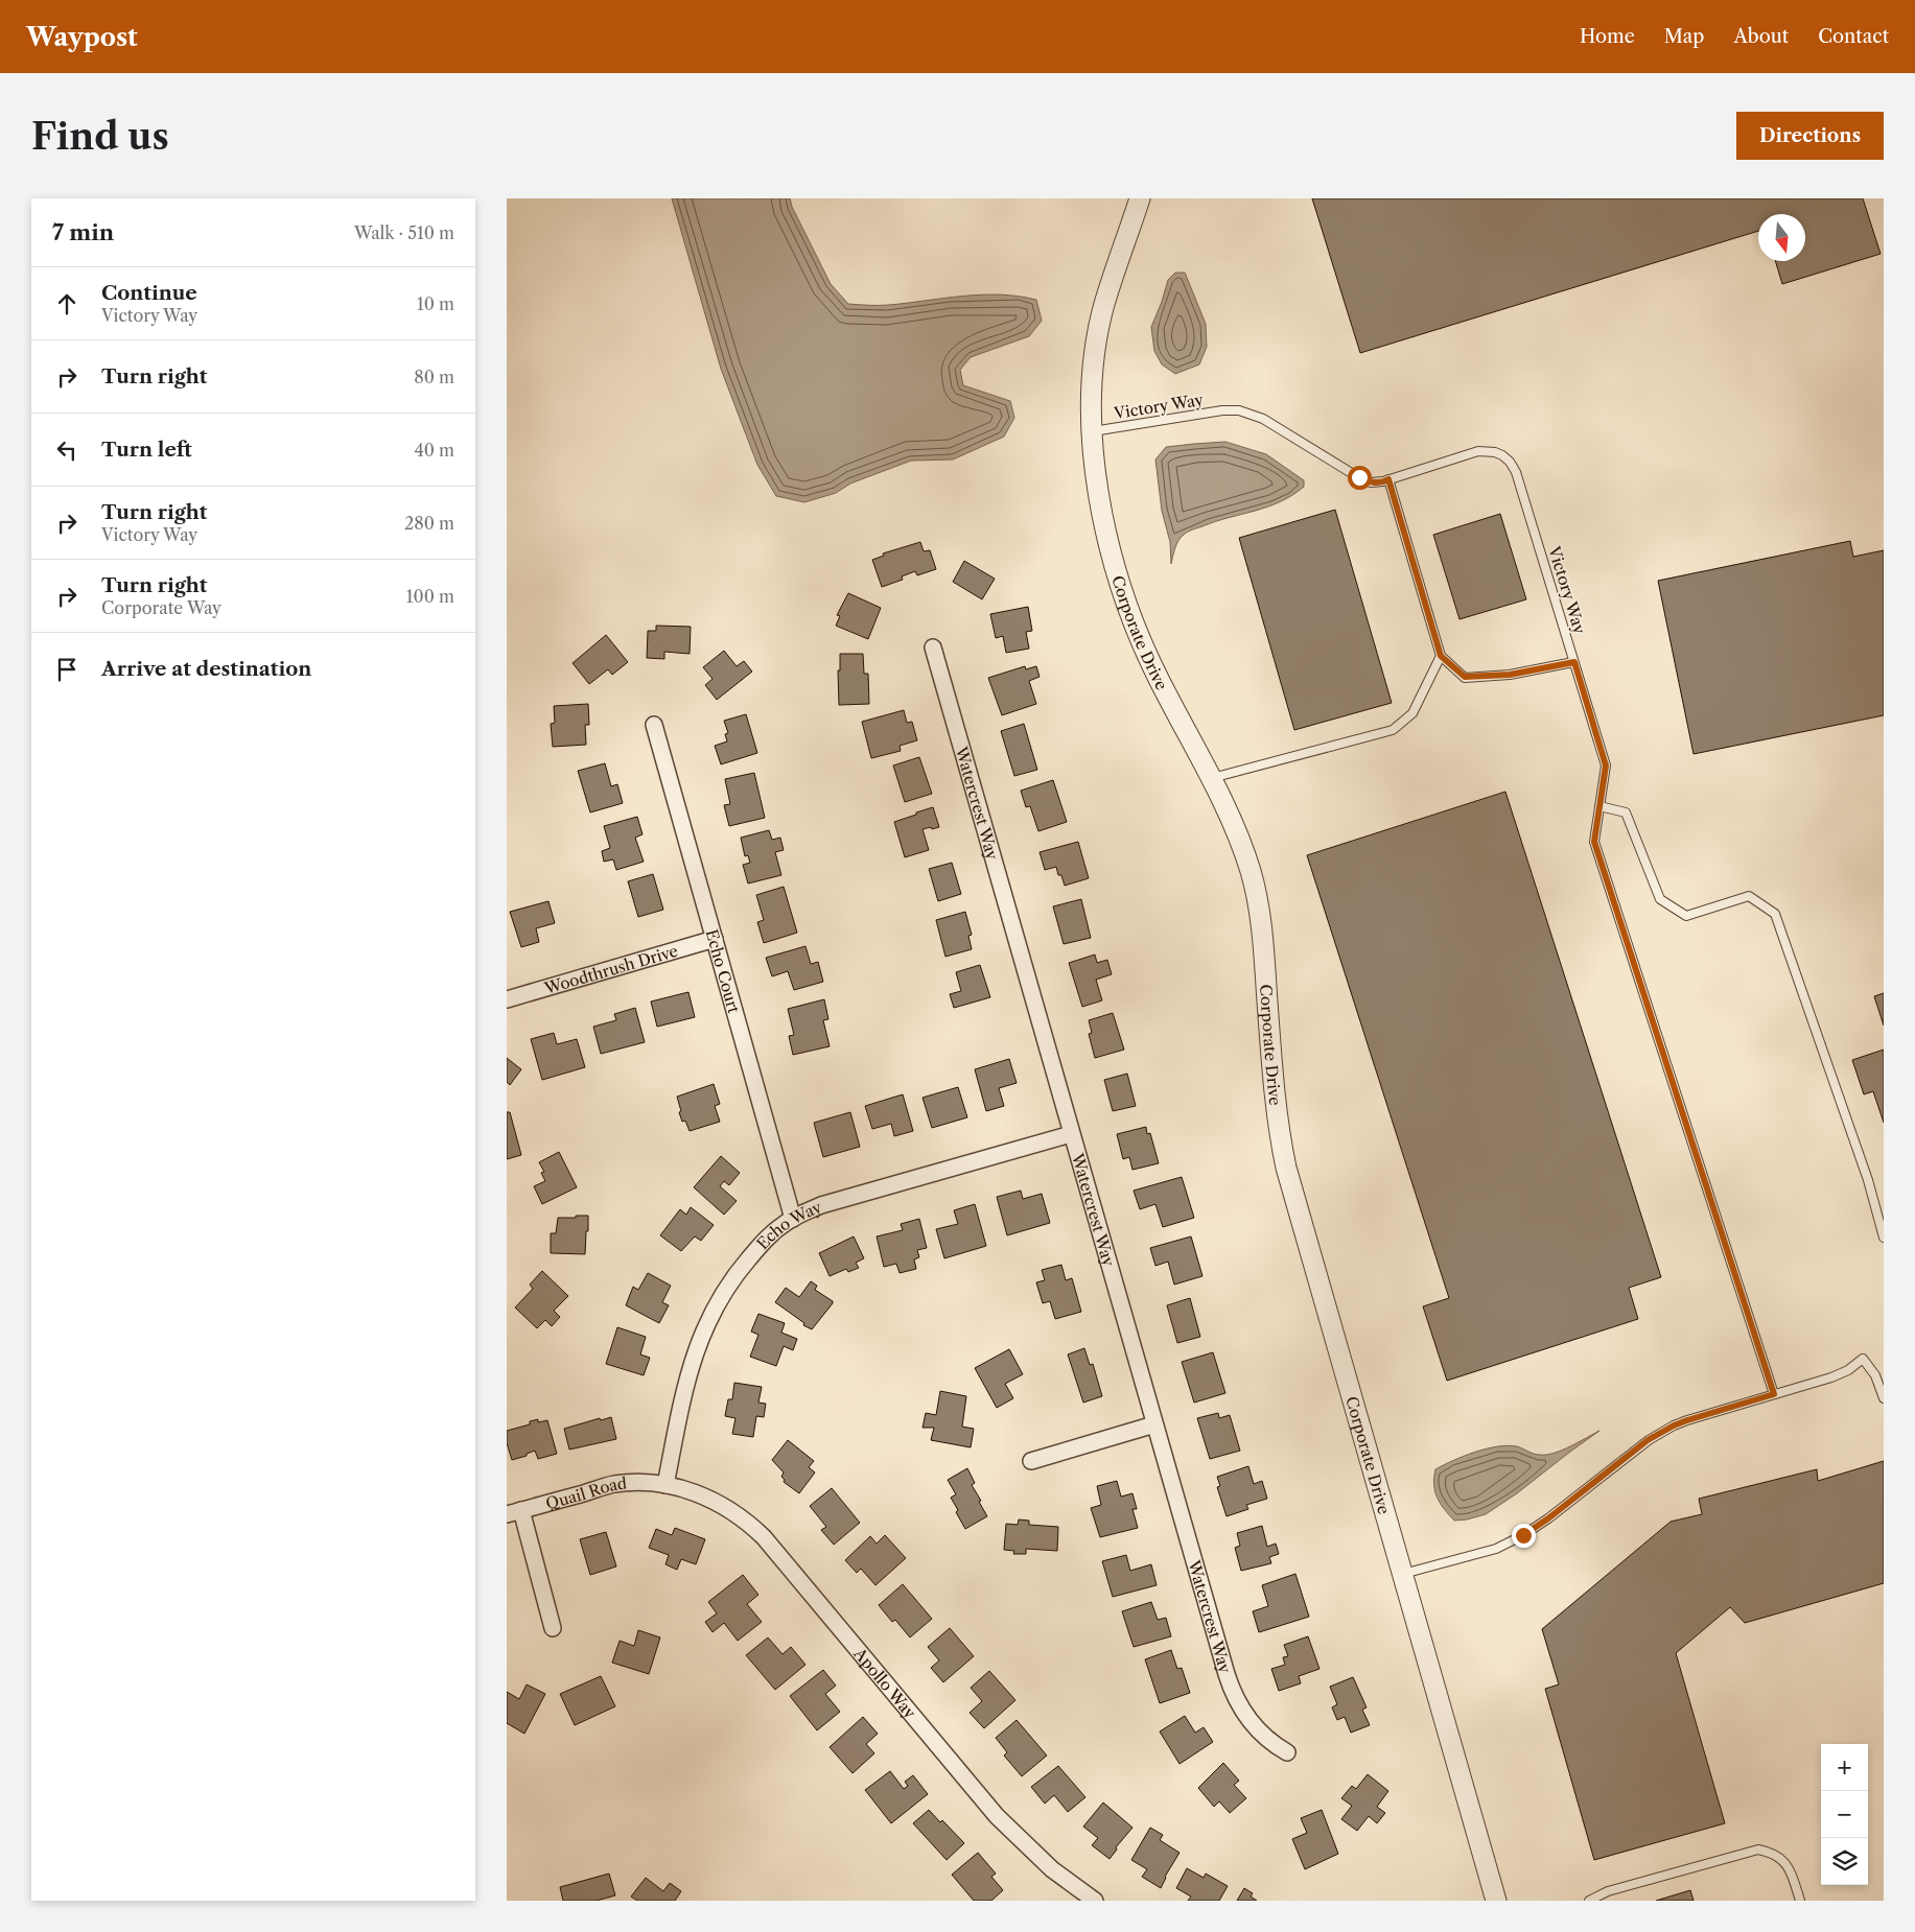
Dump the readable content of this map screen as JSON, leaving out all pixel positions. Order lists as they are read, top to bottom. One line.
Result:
{"streets":{"street":["Corporate Drive","Watercrest Way","Woodthrush Drive","Echo Court","Echo Way","Quail Road","Apollo Way"],"lane":["Victory Way"]},"crossings":[["Victory Way","Corporate Drive"],["Watercrest Way","Echo Way"],["Woodthrush Drive","Echo Court"],["Echo Court","Echo Way"],["Echo Way","Quail Road"],["Echo Way","Apollo Way"],["Quail Road","Apollo Way"]],"north":"bottom","page":{"header":"Waypost","nav":["Home","Map","About","Contact"],"buttons":"Directions","title":"Find us","heading":["7 min","Walk · 510 m"],"list":[["Continue","Victory Way","10 m"],["Turn right","80 m"],["Turn left","40 m"],["Turn right","Victory Way","280 m"],["Turn right","Corporate Way","100 m"],"Arrive at destination"],"map_buttons":["+","−"]}}
